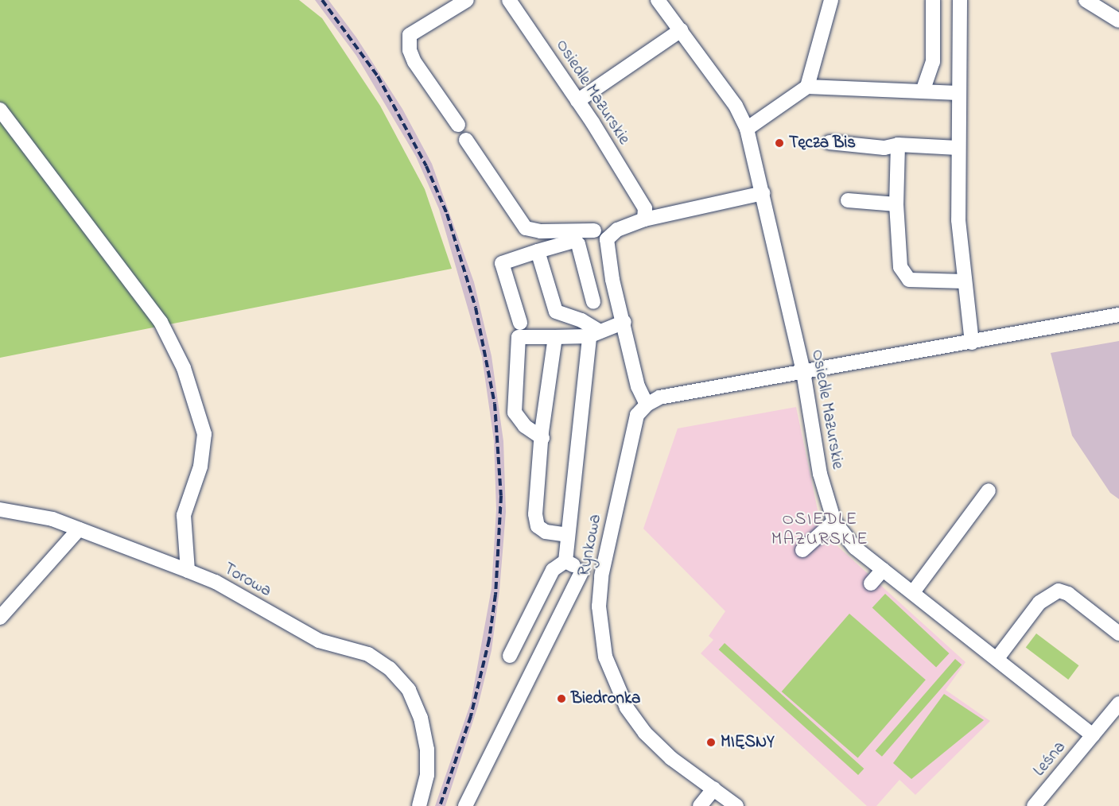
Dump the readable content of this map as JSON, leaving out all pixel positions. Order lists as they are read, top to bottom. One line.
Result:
{"streets":{"street":["Osiedle Mazurskie","Rynkowa","Torowa","Leśna"]},"crossings":[["Osiedle Mazurskie","Leśna"]],"districts":["OSIEDLE MAZURSKIE"],"places":["Tęcza Bis","Biedronka","MIĘSNY"]}
